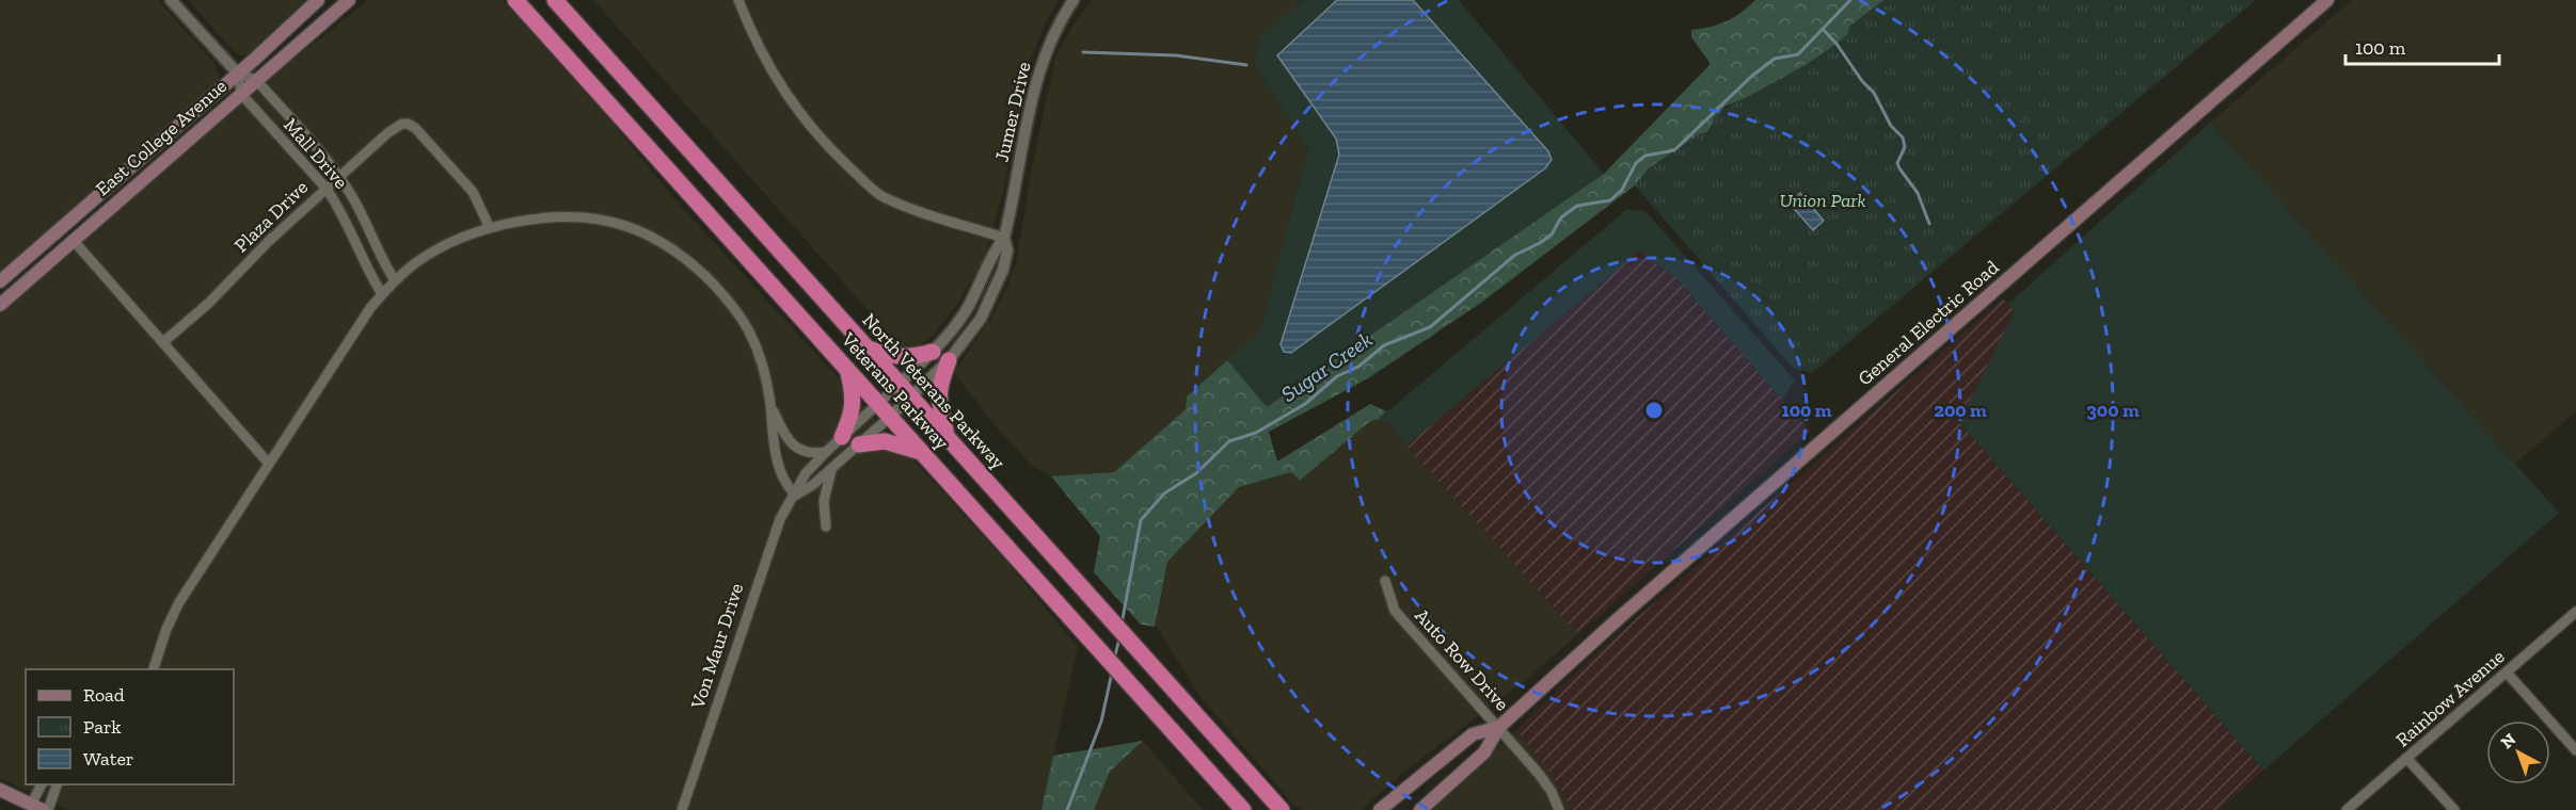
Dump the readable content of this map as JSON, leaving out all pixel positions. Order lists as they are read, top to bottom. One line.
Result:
{"streets":{"highway":["Veterans Parkway","North Veterans Parkway"],"main road":["East College Avenue","General Electric Road"],"street":["Jumer Drive","Mall Drive","Plaza Drive","Von Maur Drive","Auto Row Drive","Rainbow Avenue"]},"crossings":[["Jumer Drive","Veterans Parkway"],["Jumer Drive","North Veterans Parkway"],["Jumer Drive","Von Maur Drive"],["East College Avenue","Mall Drive"],["Mall Drive","Plaza Drive"],["General Electric Road","Auto Row Drive"],["Veterans Parkway","Von Maur Drive"],["North Veterans Parkway","Von Maur Drive"]],"water":["Sugar Creek"],"parks":["Union Park"],"legend":["Road","Park","Water"],"scale_bar":"100 m","north":"top left","rings":["100 m","200 m","300 m"]}
